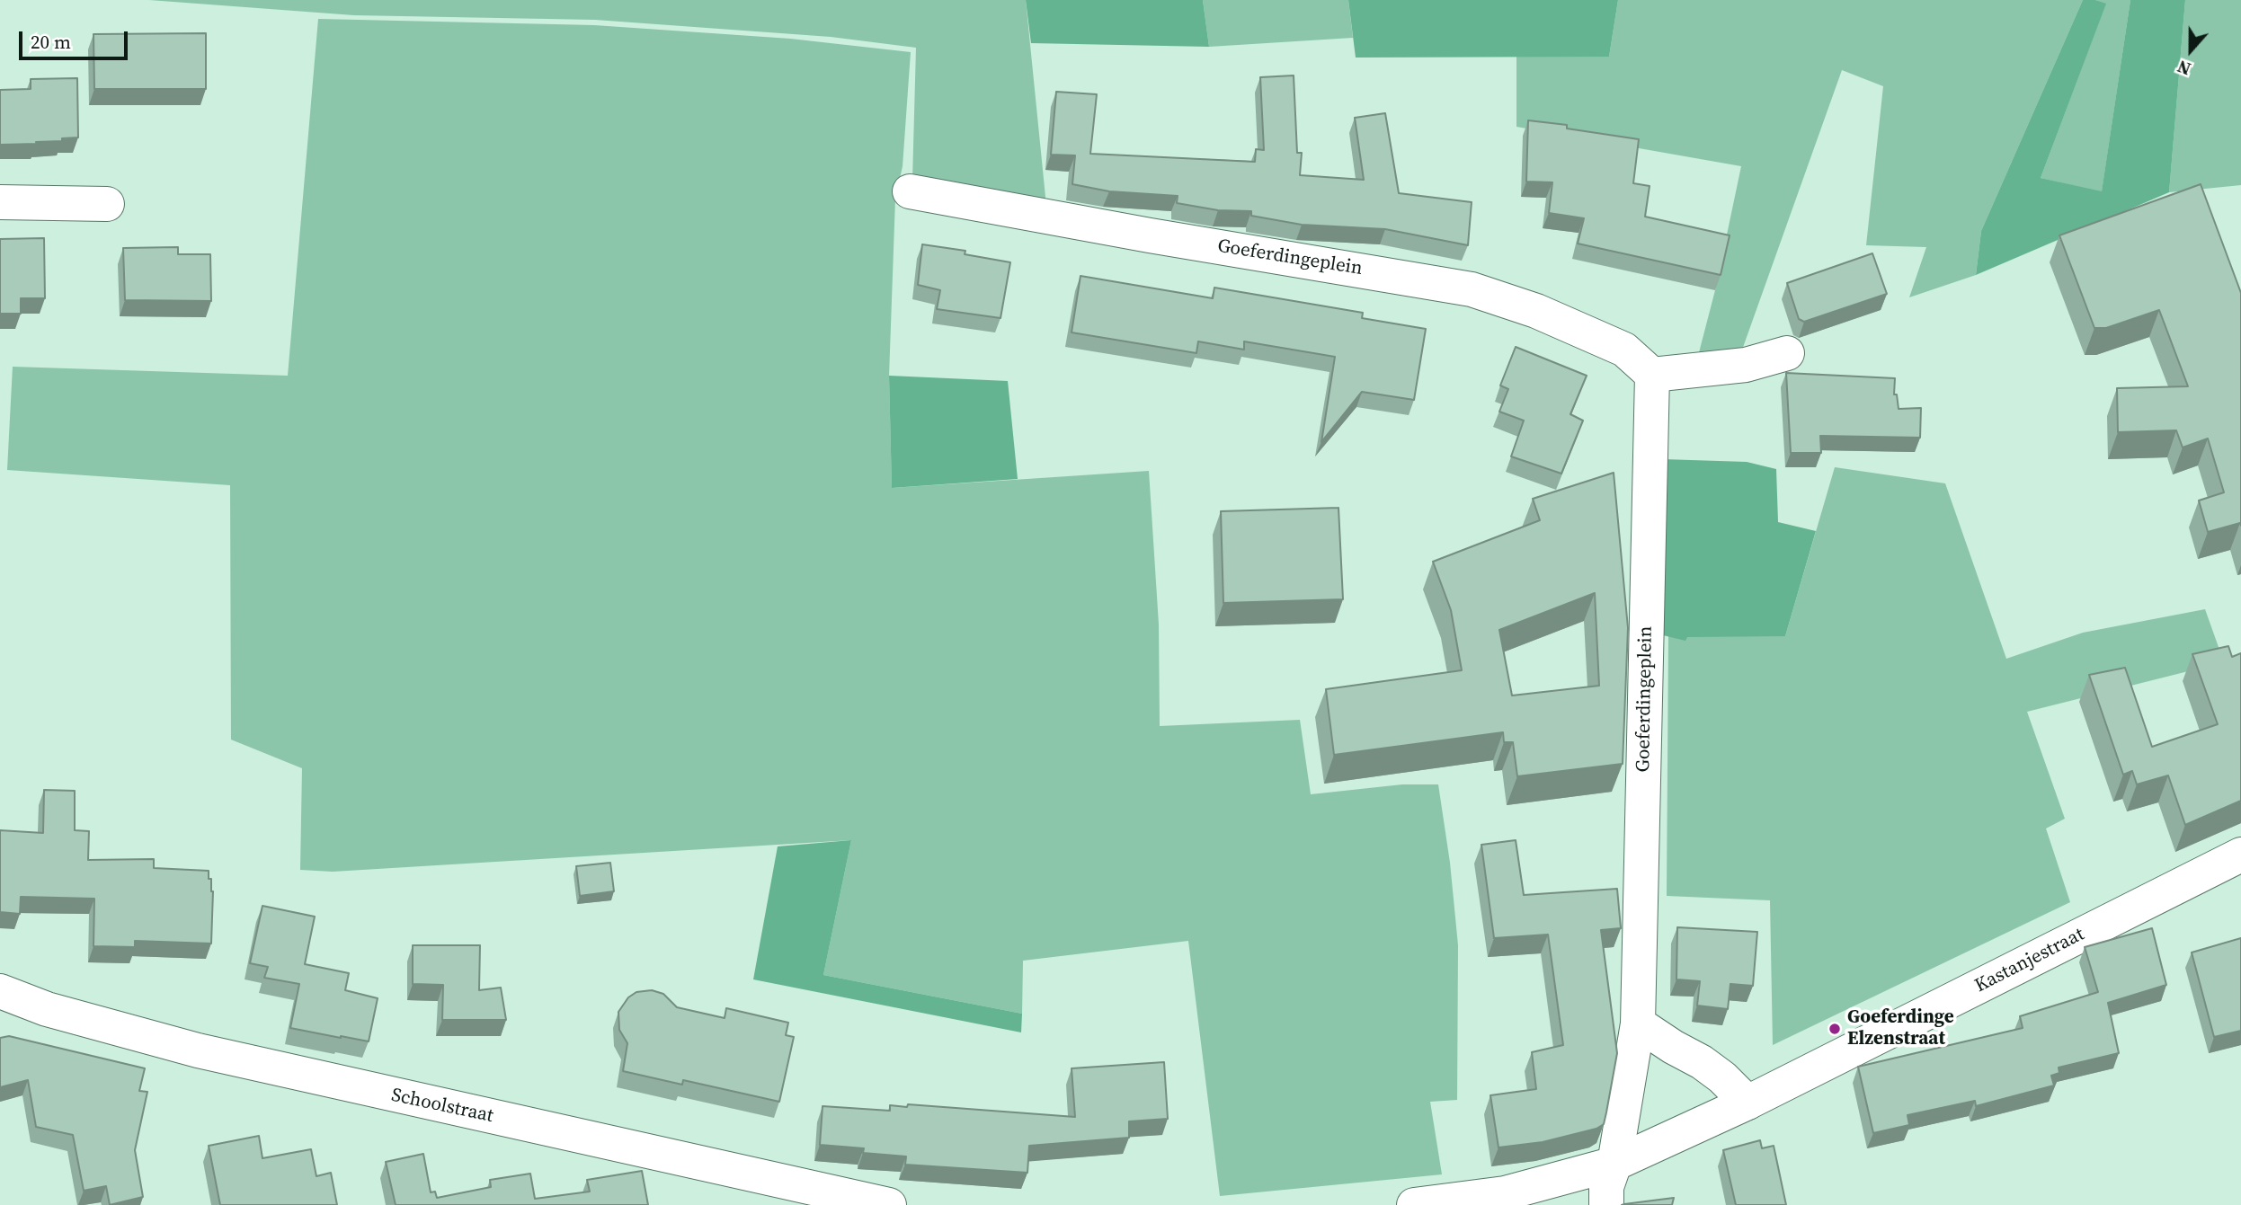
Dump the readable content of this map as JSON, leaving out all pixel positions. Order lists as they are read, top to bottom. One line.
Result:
{"streets":{"street":["Goeferdingeplein","Kastanjestraat","Schoolstraat"]},"crossings":[["Goeferdingeplein","Kastanjestraat"]],"places":["Goeferdinge Elzenstraat"],"scale_bar":"20 m","north":"bottom"}
